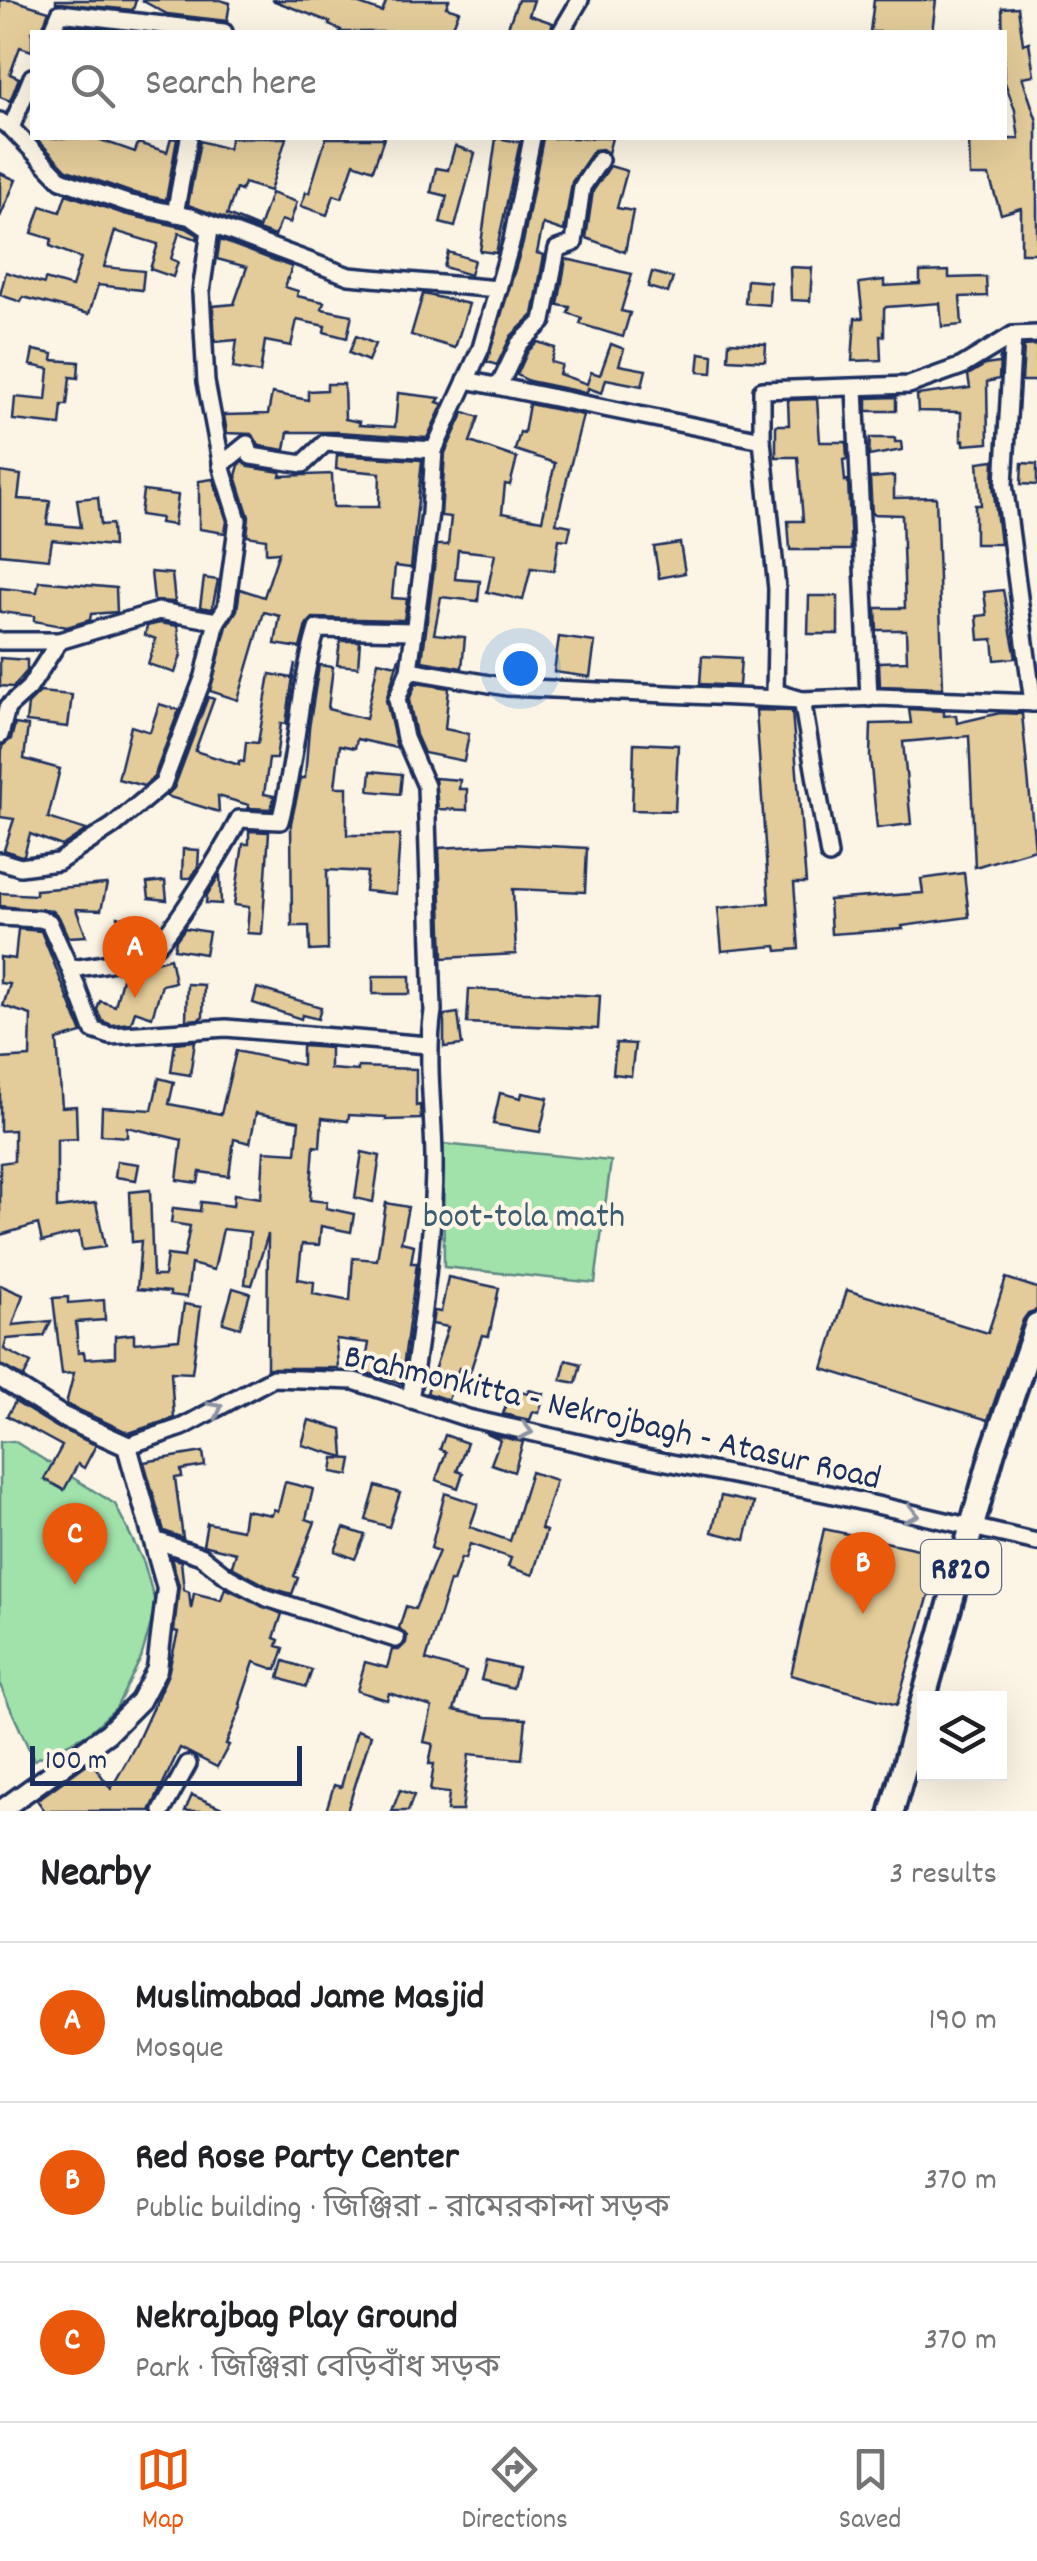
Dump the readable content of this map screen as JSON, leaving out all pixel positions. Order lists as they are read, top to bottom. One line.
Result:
{"streets":{"main road":["R820"],"street":["Brahmonkitta - Nekrojbagh - Atasur Road"]},"crossings":[["Brahmonkitta - Nekrojbagh - Atasur Road","R820"]],"one_way":["Brahmonkitta - Nekrojbagh - Atasur Road"],"parks":["boot-tola math"],"scale_bar":"100 m","page":{"search":"Search here","pins":["A","C","B"],"scale":"100 m","heading":["Nearby","3 results"],"list":[{"mark":"A","name":"Muslimabad Jame Masjid","note":"Mosque","value":"190 m"},{"mark":"B","name":"Red Rose Party Center","note":"Public building · জিঞ্জিরা - রামেরকান্দা সড়ক","value":"370 m"},{"mark":"C","name":"Nekrajbag Play Ground","note":"Park · জিঞ্জিরা বেড়িবাঁধ সড়ক","value":"370 m"}],"nav":["Map","Directions","Saved"]}}
